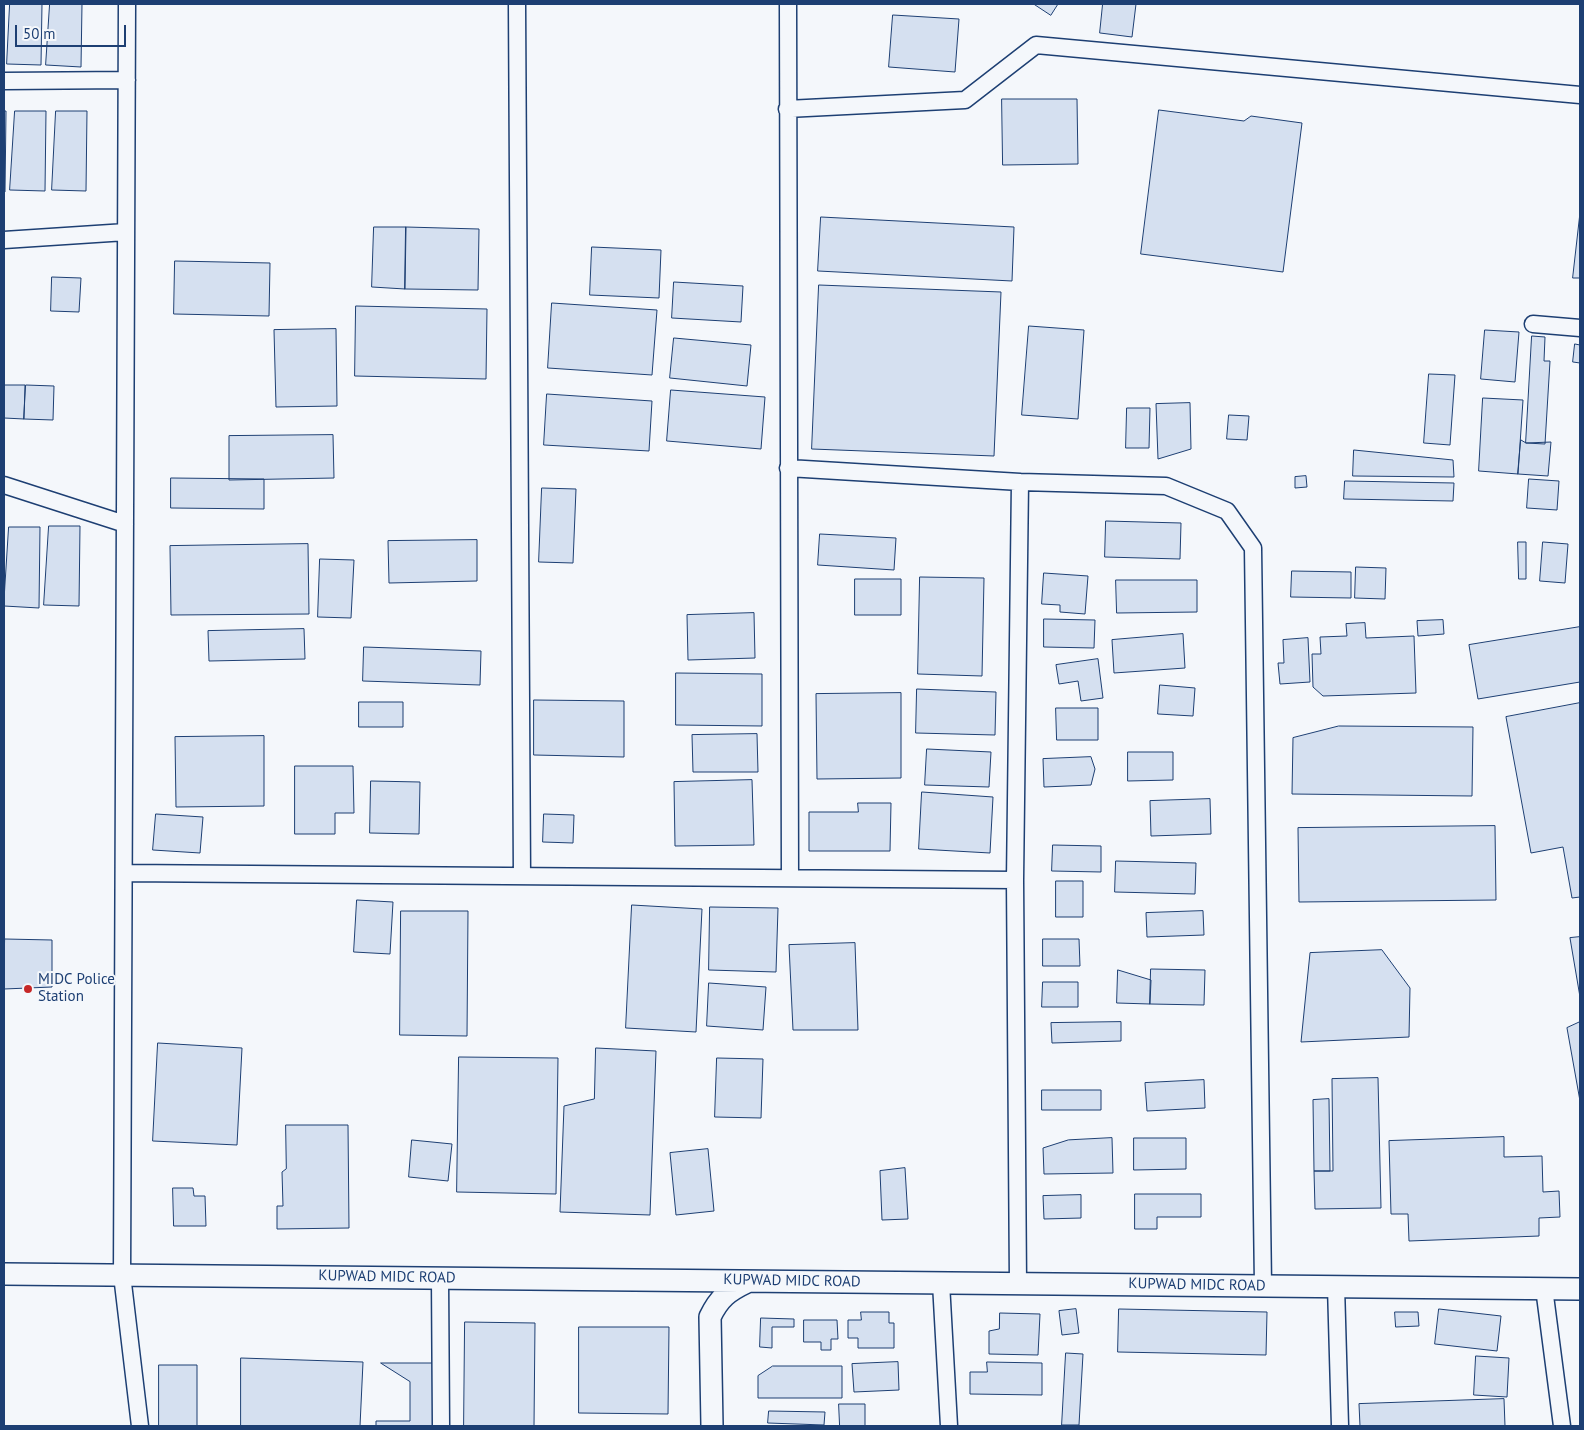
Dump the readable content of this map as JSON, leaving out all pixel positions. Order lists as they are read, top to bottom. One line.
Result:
{"streets":{"main road":["KUPWAD MIDC ROAD"]},"places":["MIDC Police Station"],"scale_bar":"50 m"}
